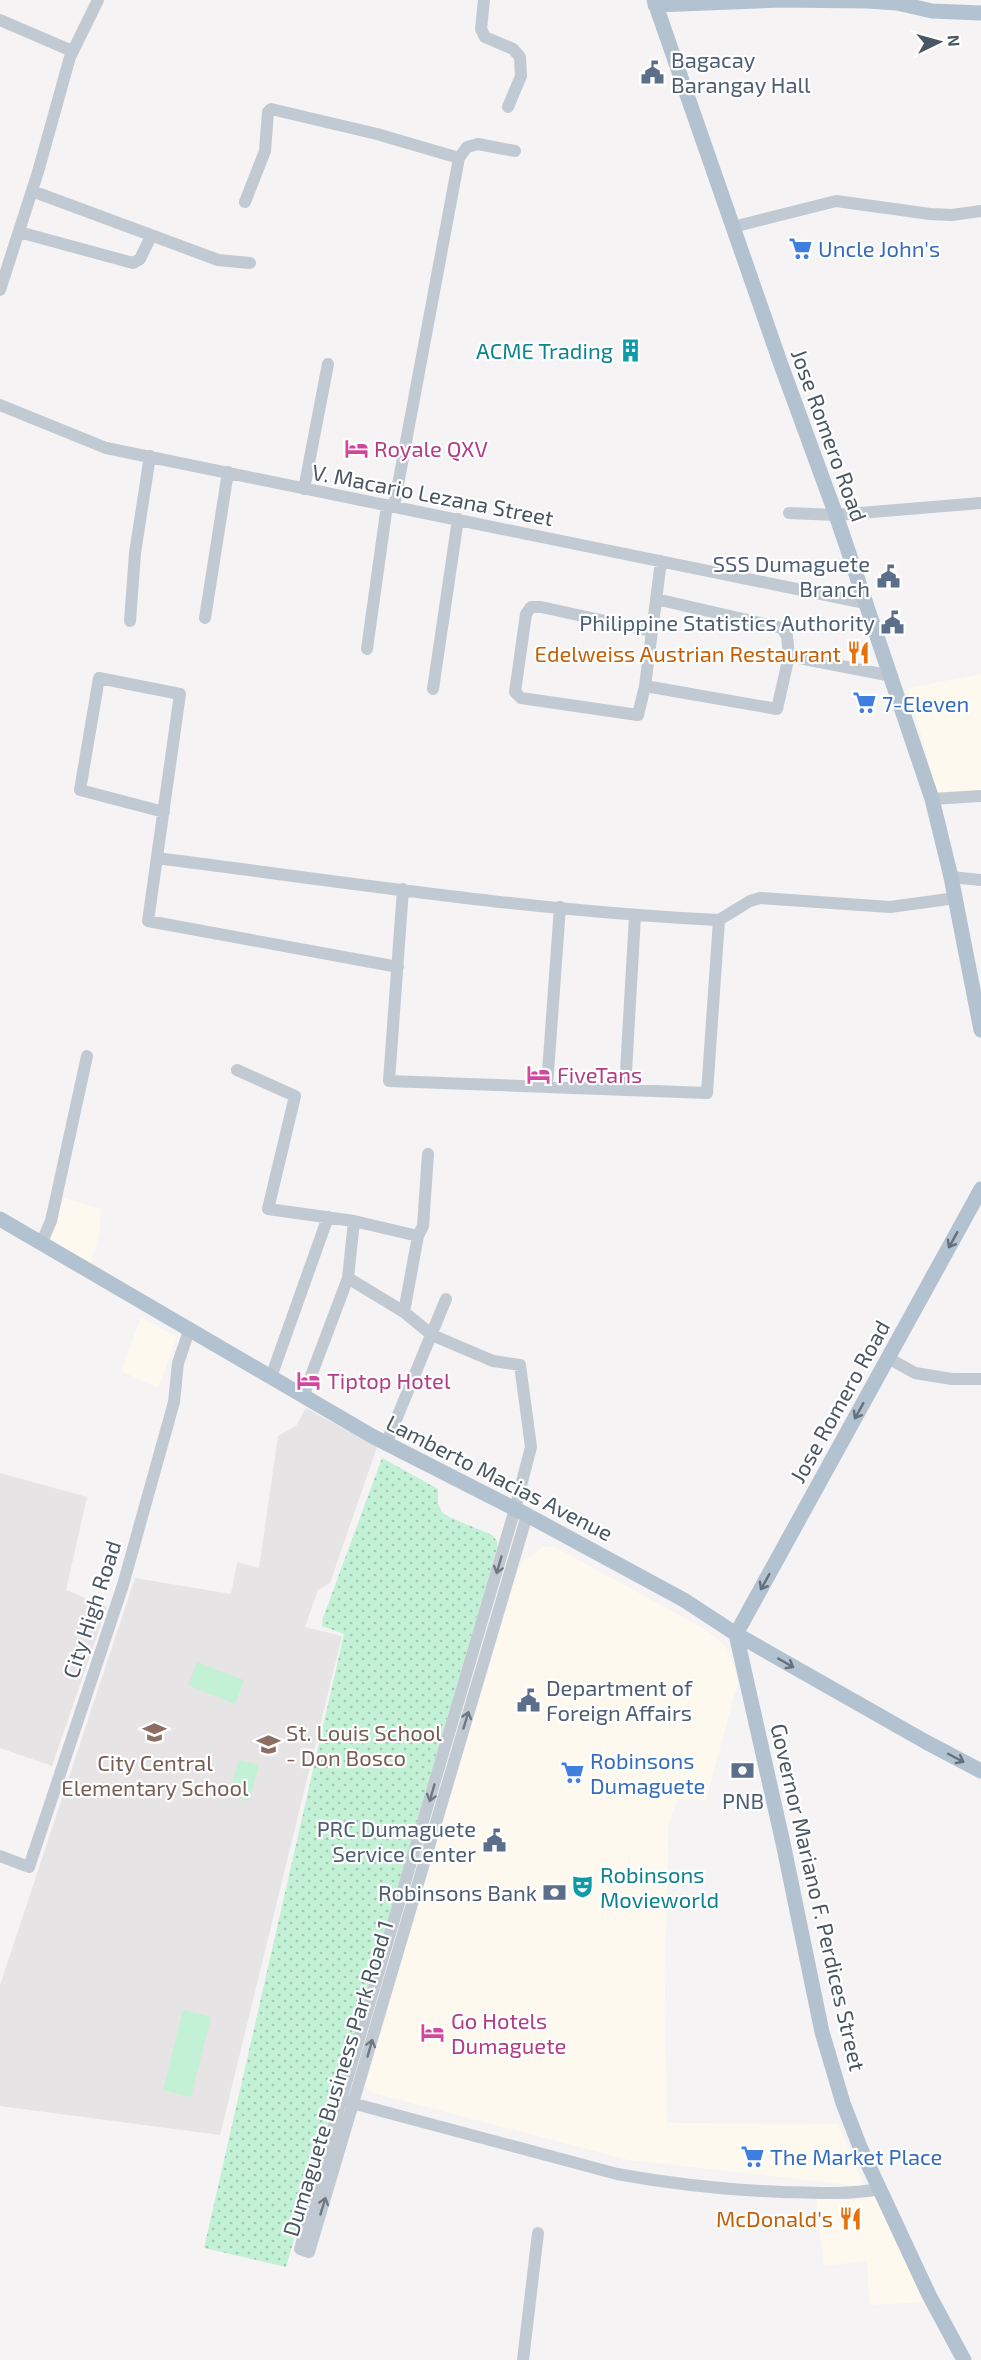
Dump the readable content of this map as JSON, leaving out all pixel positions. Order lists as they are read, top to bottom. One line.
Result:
{"streets":{"main road":["Jose Romero Road","Lamberto Macias Avenue","Governor Mariano F. Perdices Street"],"street":["V. Macario Lezana Street","City High Road","Dumaguete Business Park Road 1"]},"crossings":[["Jose Romero Road","V. Macario Lezana Street"],["Jose Romero Road","Lamberto Macias Avenue"],["Jose Romero Road","Governor Mariano F. Perdices Street"],["Lamberto Macias Avenue","City High Road"],["Lamberto Macias Avenue","Governor Mariano F. Perdices Street"],["Lamberto Macias Avenue","Dumaguete Business Park Road 1"]],"places":{"public building":["Bagacay Barangay Hall","SSS Dumaguete Branch","Philippine Statistics Authority","Department of Foreign Affairs","PRC Dumaguete Service Center"],"supermarket":["Uncle John's","7-Eleven","Robinsons Dumaguete","The Market Place"],"building":["ACME Trading"],"hotel":["Royale QXV","FiveTans","Tiptop Hotel","Go Hotels Dumaguete"],"restaurant":["Edelweiss Austrian Restaurant","McDonald's"],"school or university":["City Central Elementary School","St. Louis School - Don Bosco"],"bank":["PNB","Robinsons Bank"],"theatre":["Robinsons Movieworld"]},"north":"right"}
